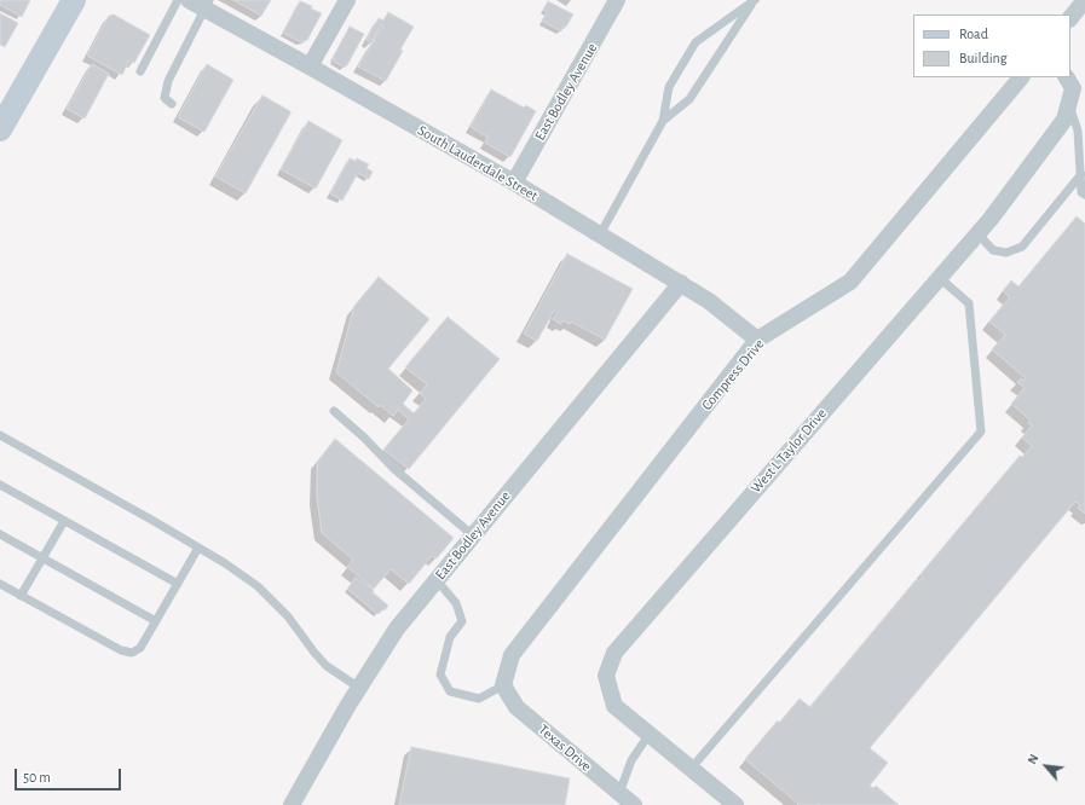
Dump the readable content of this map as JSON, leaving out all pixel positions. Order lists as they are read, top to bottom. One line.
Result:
{"streets":{"street":["East Bodley Avenue","South Lauderdale Street","Compress Drive","West L Taylor Drive","Texas Drive"]},"crossings":[["East Bodley Avenue","South Lauderdale Street"],["South Lauderdale Street","Compress Drive"],["Compress Drive","Texas Drive"]],"legend":["Road","Building"],"scale_bar":"50 m","north":"top left"}
